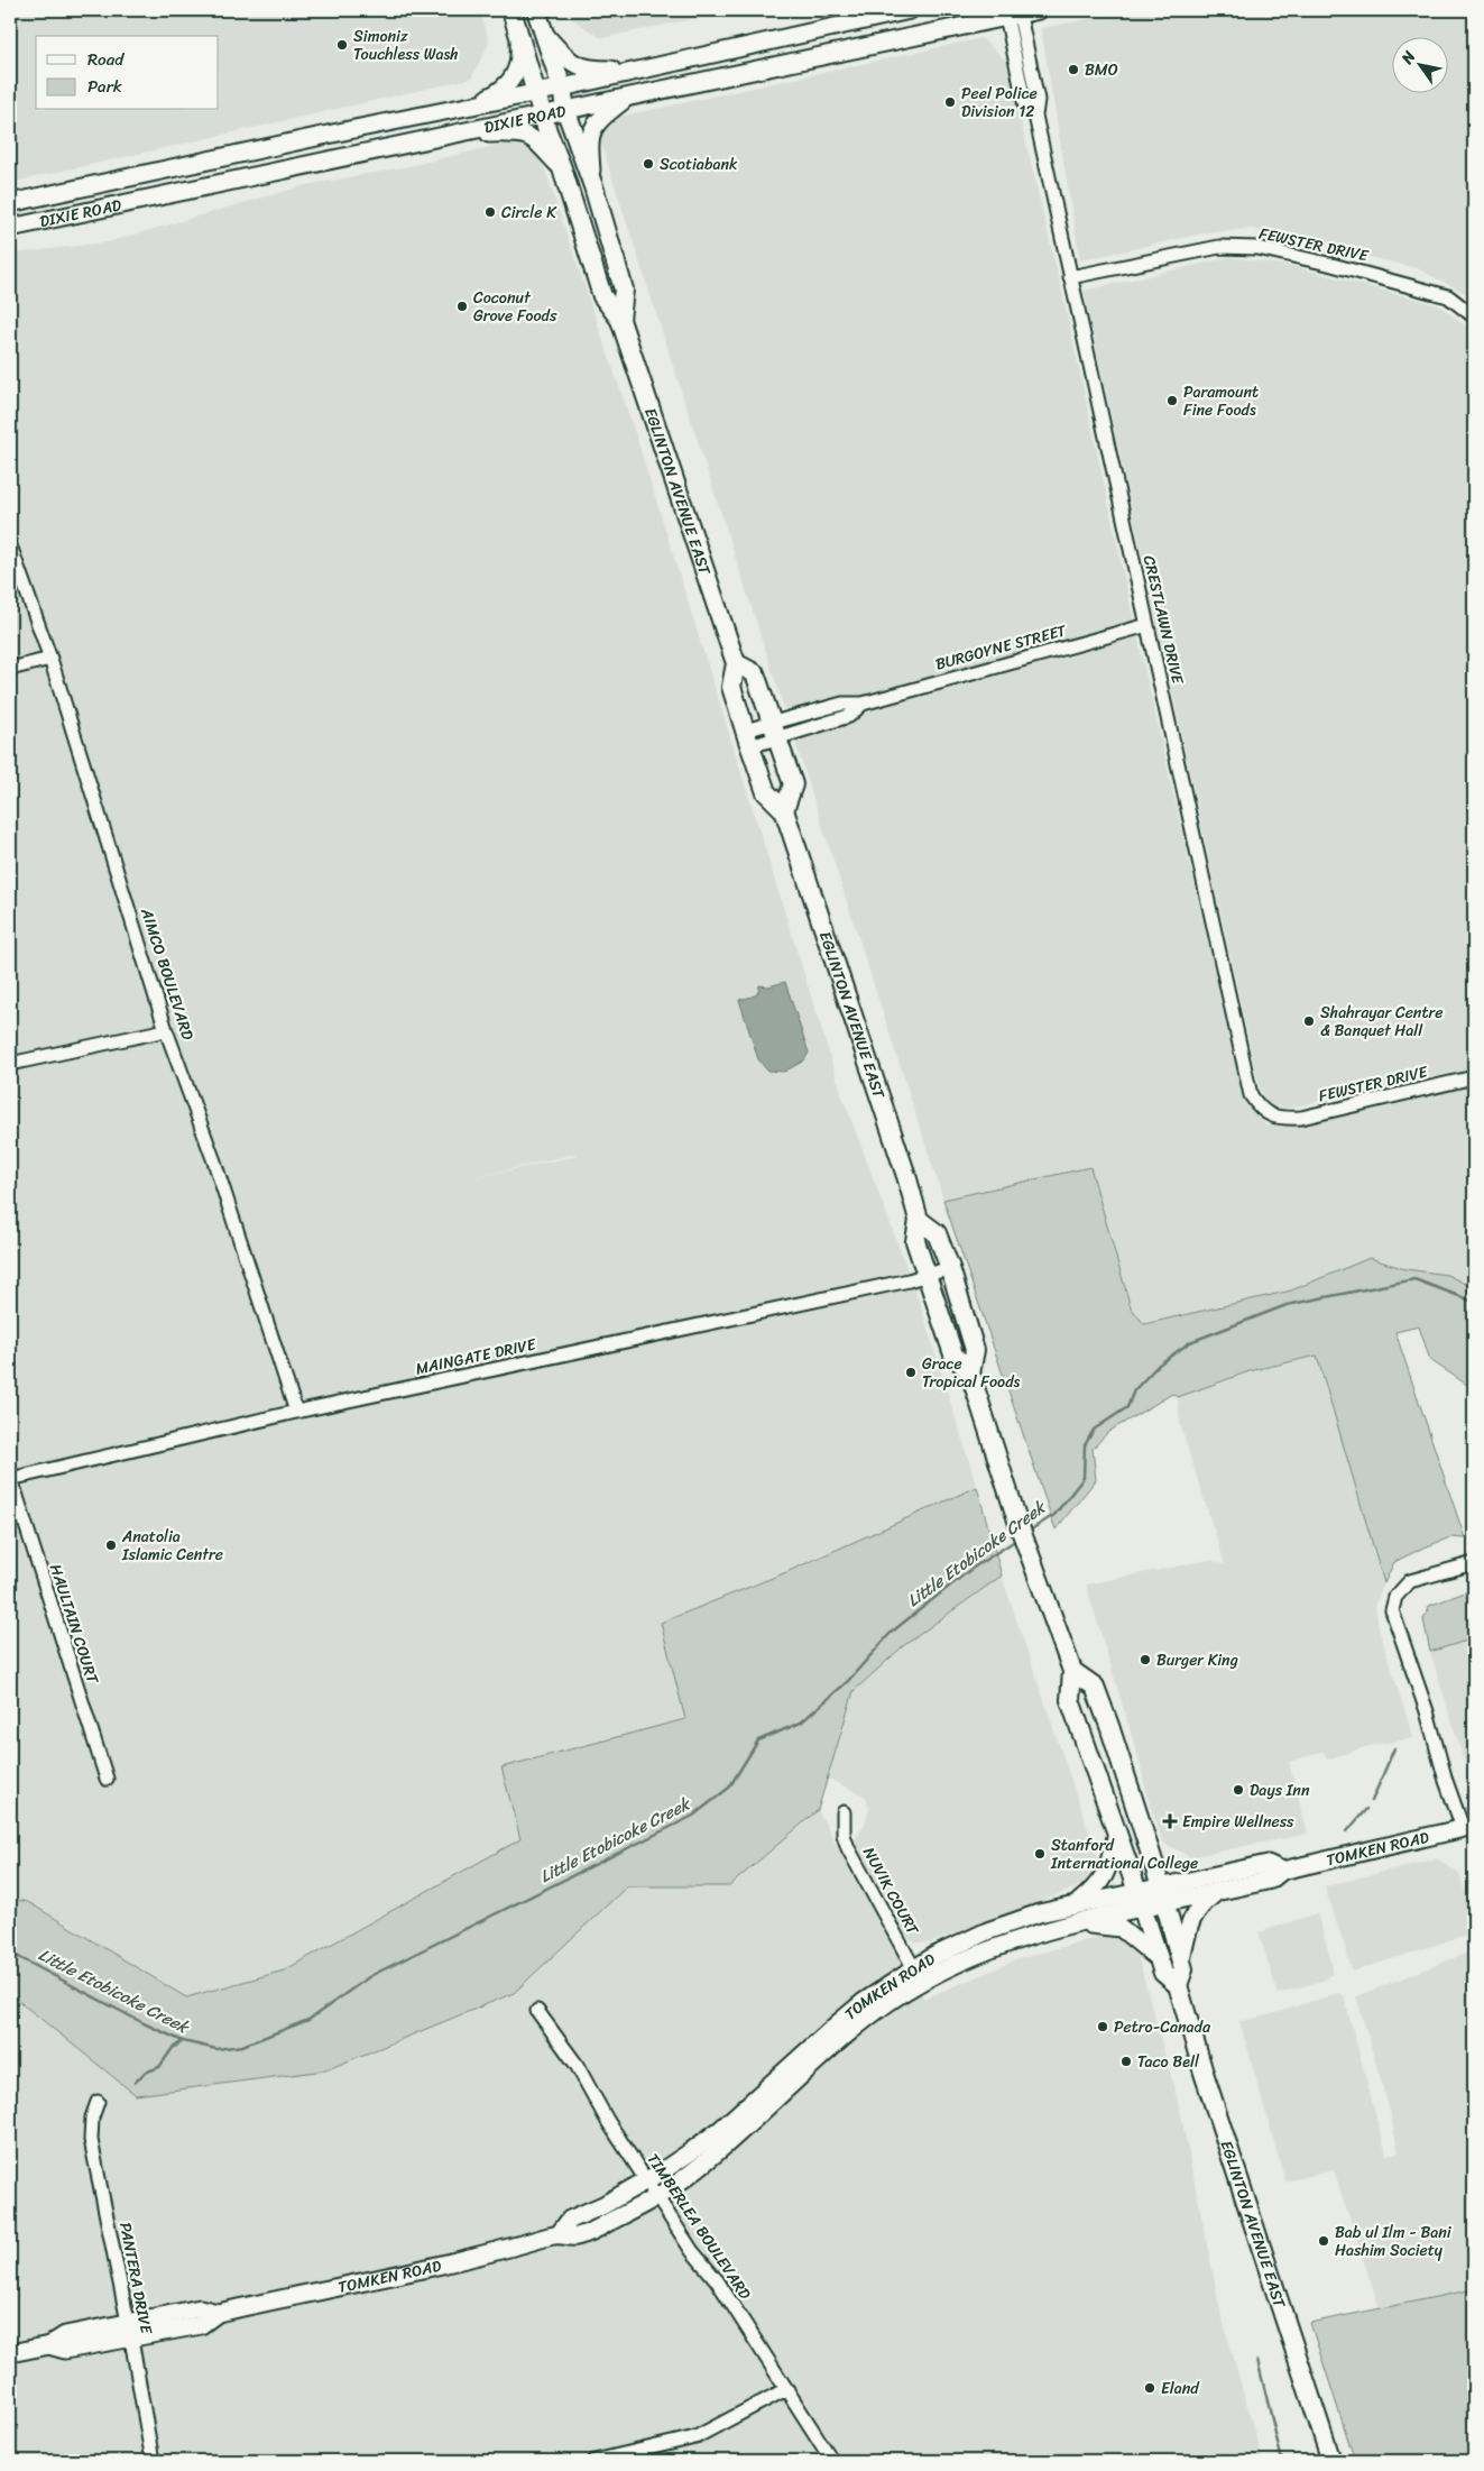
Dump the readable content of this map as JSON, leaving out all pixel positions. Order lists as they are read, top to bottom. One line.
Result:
{"streets":{"main road":["DIXIE ROAD","EGLINTON AVENUE EAST","TOMKEN ROAD"],"street":["FEWSTER DRIVE","CRESTLAWN DRIVE","BURGOYNE STREET","AIMCO BOULEVARD","MAINGATE DRIVE","HAULTAIN COURT","NUVIK COURT","TIMBERLEA BOULEVARD","PANTERA DRIVE"]},"crossings":[["DIXIE ROAD","EGLINTON AVENUE EAST"],["DIXIE ROAD","CRESTLAWN DRIVE"],["FEWSTER DRIVE","CRESTLAWN DRIVE"],["EGLINTON AVENUE EAST","BURGOYNE STREET"],["EGLINTON AVENUE EAST","MAINGATE DRIVE"],["EGLINTON AVENUE EAST","TOMKEN ROAD"],["CRESTLAWN DRIVE","BURGOYNE STREET"],["AIMCO BOULEVARD","MAINGATE DRIVE"],["MAINGATE DRIVE","HAULTAIN COURT"],["TOMKEN ROAD","NUVIK COURT"],["TOMKEN ROAD","TIMBERLEA BOULEVARD"],["TOMKEN ROAD","PANTERA DRIVE"]],"water":["Little Etobicoke Creek"],"places":{"other":["Simoniz Touchless Wash","BMO","Peel Police Division 12","Scotiabank","Circle K","Coconut Grove Foods","Paramount Fine Foods","Shahrayar Centre & Banquet Hall","Grace Tropical Foods","Anatolia Islamic Centre","Burger King","Days Inn","Stanford International College","Petro-Canada","Taco Bell","Bab ul Ilm - Bani Hashim Society","Eland"],"health":["Empire Wellness"]},"legend":["Road","Park"],"north":"top left"}
